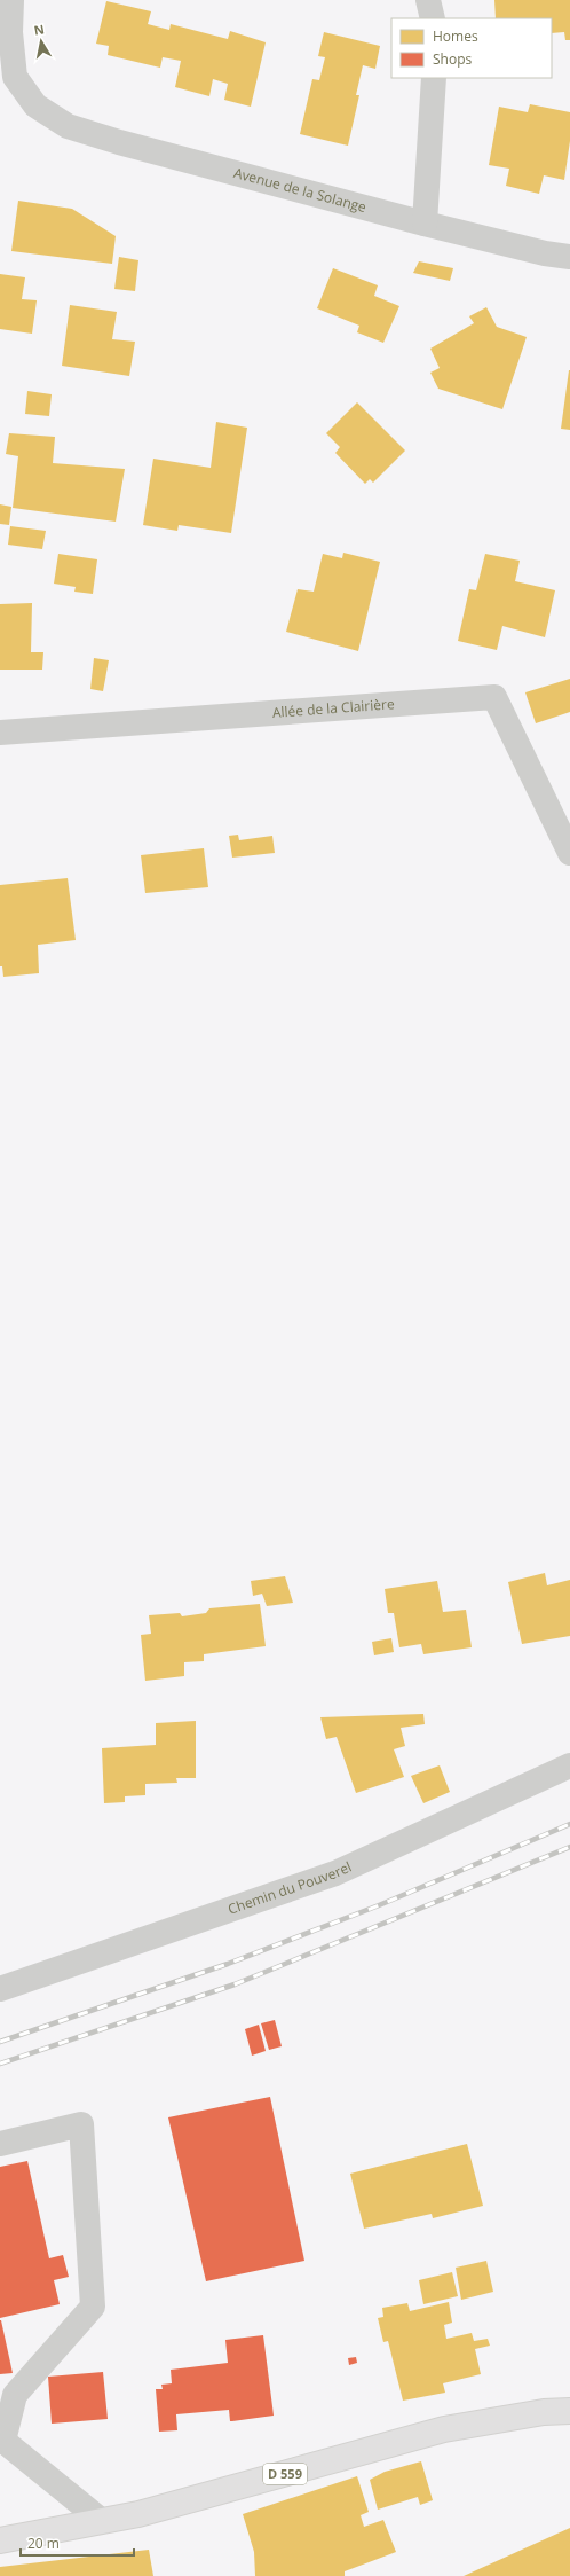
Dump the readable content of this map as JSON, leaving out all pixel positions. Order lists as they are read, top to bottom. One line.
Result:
{"streets":{"main road":["D 559"],"street":["Avenue de la Solange","Allée de la Clairière","Chemin du Pouverel"]},"legend":["Homes","Shops"],"scale_bar":"20 m","north":"top"}
